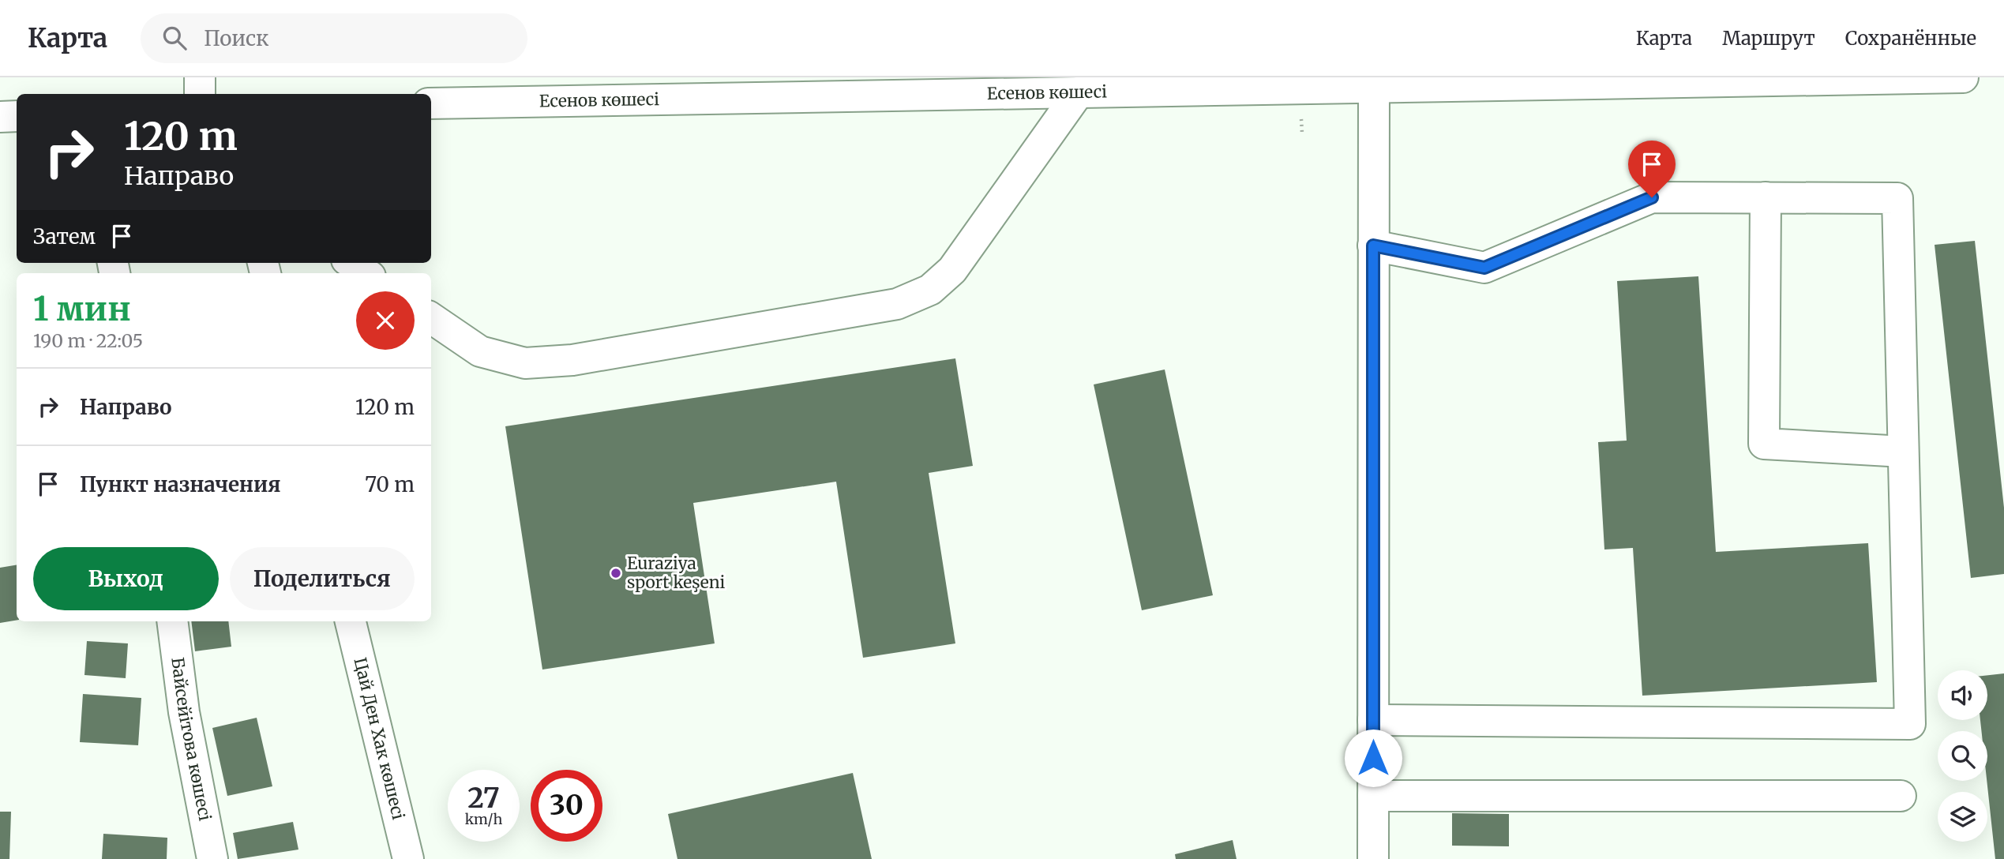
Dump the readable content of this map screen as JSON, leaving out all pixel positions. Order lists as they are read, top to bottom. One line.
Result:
{"streets":{"street":["Есенов көшесі","Байсейітова көшесі","Цай Ден Хак көшесі"]},"places":["Euraziya sport keşeni"],"page":{"header":"Карта","search":"Поиск","nav":["Карта","Маршрут","Сохранённые"],"turn":["120 m","Направо"],"then":"Затем","heading":["1 мин","190 m · 22:05"],"list":[{"name":"Направо","value":"120 m"},{"name":"Пункт назначения","value":"70 m"}],"buttons":["Выход","Поделиться"],"speed":"27 km/h","limit":"30"}}
